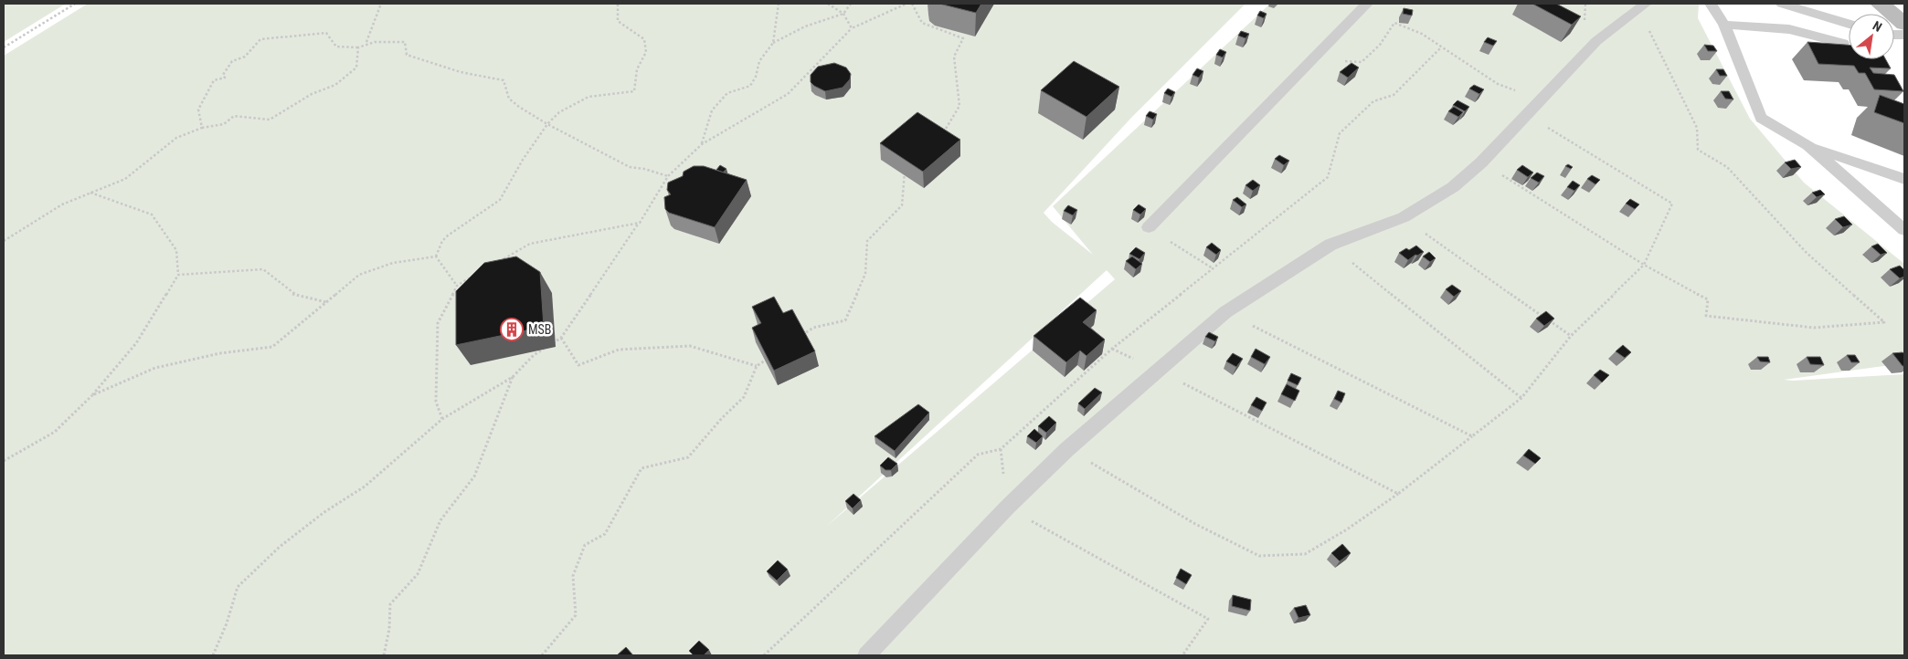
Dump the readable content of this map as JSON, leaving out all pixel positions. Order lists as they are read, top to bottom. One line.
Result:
{"places":{"building":["MSB"]},"north":"top right"}
